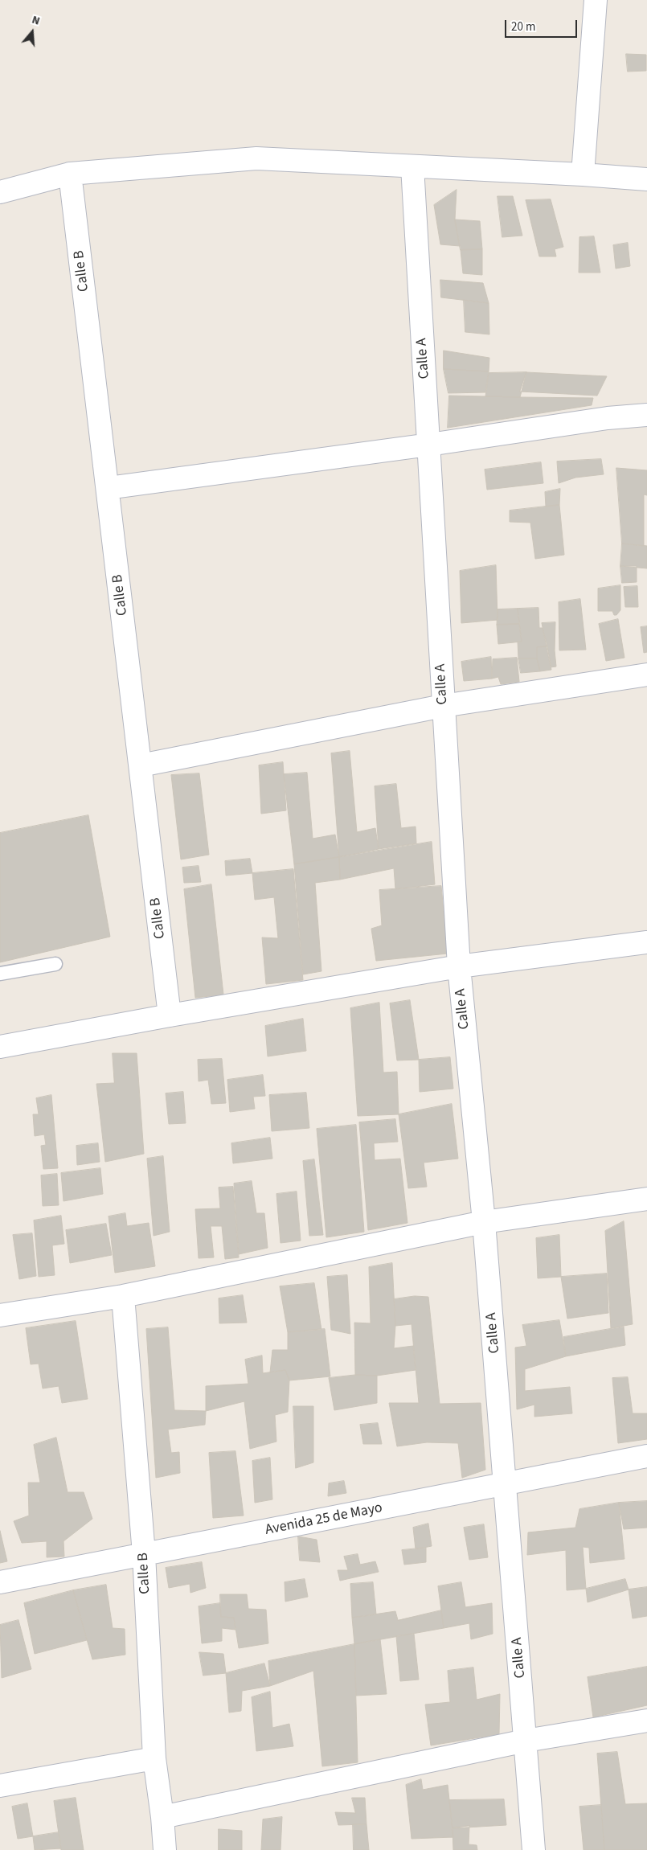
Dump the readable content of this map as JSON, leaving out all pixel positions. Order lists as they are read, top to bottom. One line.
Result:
{"streets":{"street":["Calle B","Calle A","Avenida 25 de Mayo"]},"crossings":[["Calle B","Avenida 25 de Mayo"],["Calle A","Avenida 25 de Mayo"]],"scale_bar":"20 m","north":"top"}
